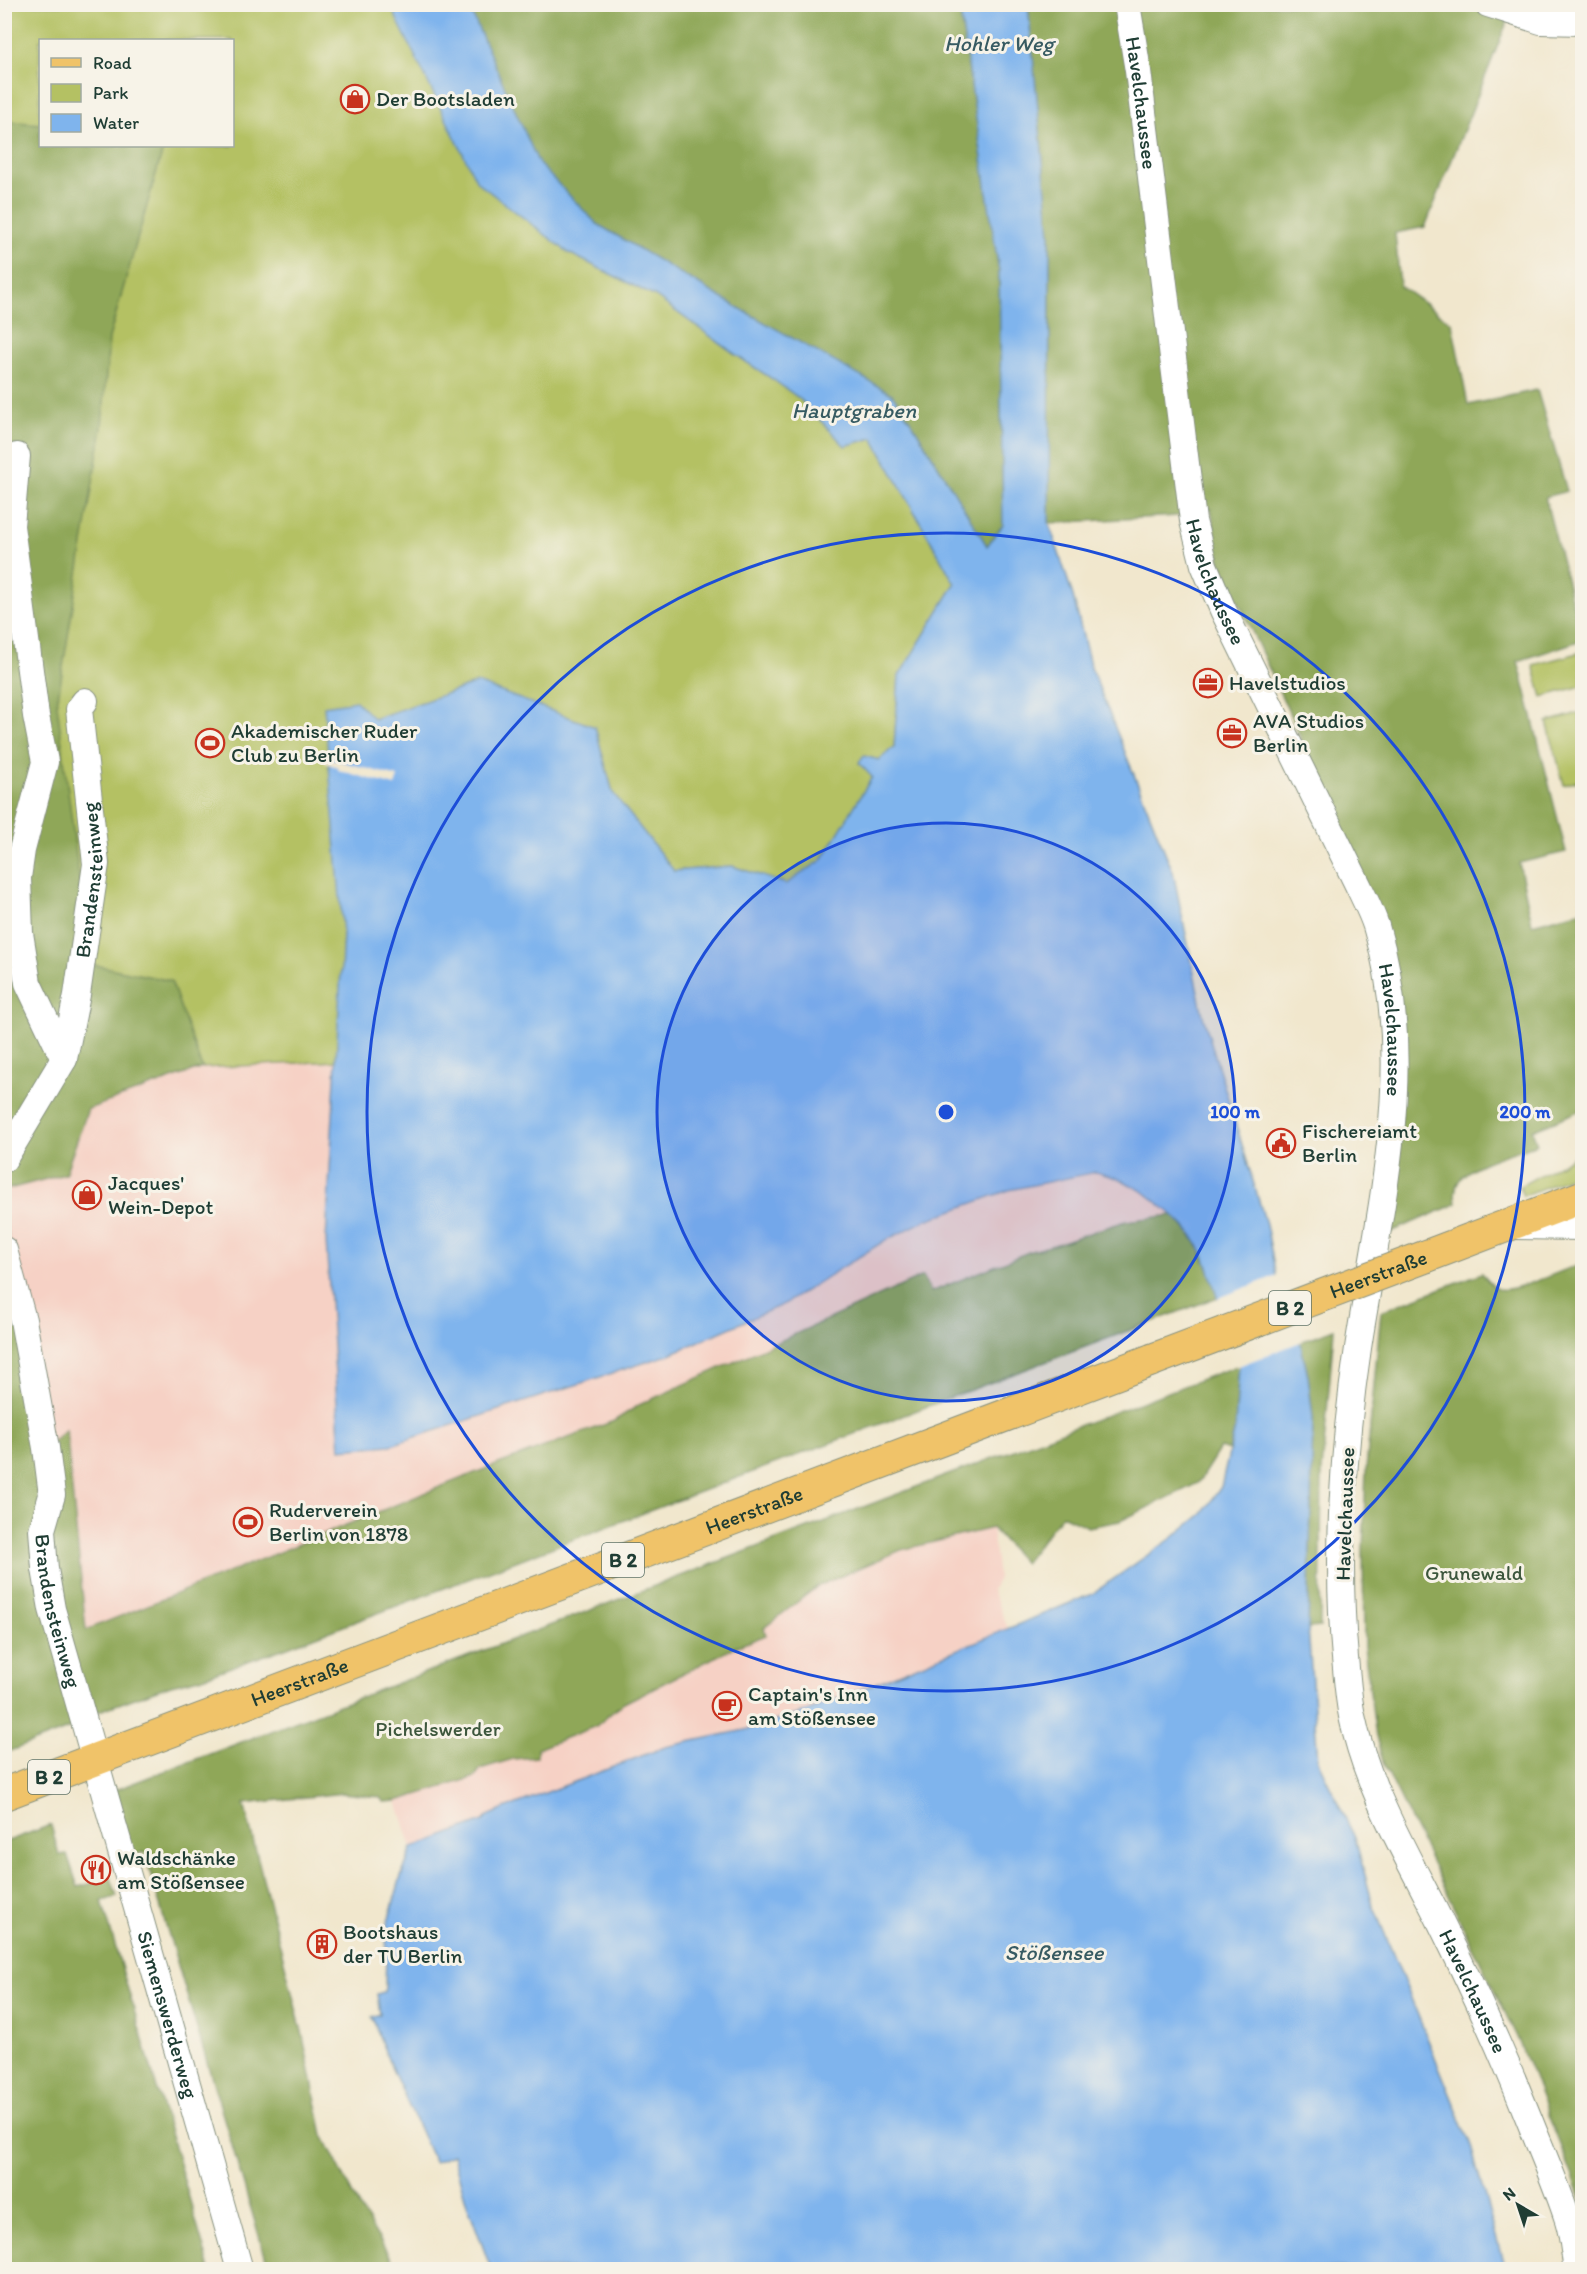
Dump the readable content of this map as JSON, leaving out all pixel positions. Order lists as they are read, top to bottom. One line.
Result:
{"streets":{"main road":["Heerstraße","B 2"],"street":["Havelchaussee","Brandensteinweg","Siemenswerderweg"]},"crossings":[["Brandensteinweg","Heerstraße"],["Brandensteinweg","Siemenswerderweg"],["Heerstraße","Siemenswerderweg"]],"water":["Hohler Weg","Hauptgraben","Stößensee"],"parks":["Grunewald","Pichelswerder"],"places":{"shop":["Der Bootsladen","Jacques' Wein-Depot"],"office":["Havelstudios","AVA Studios Berlin"],"sports":["Akademischer Ruder Club zu Berlin","Ruderverein Berlin von 1878"],"public building":["Fischereiamt Berlin"],"cafe":["Captain's Inn am Stößensee"],"restaurant":["Waldschänke am Stößensee"],"building":["Bootshaus der TU Berlin"]},"legend":["Road","Park","Water"],"north":"top left","rings":["100 m","200 m"]}
